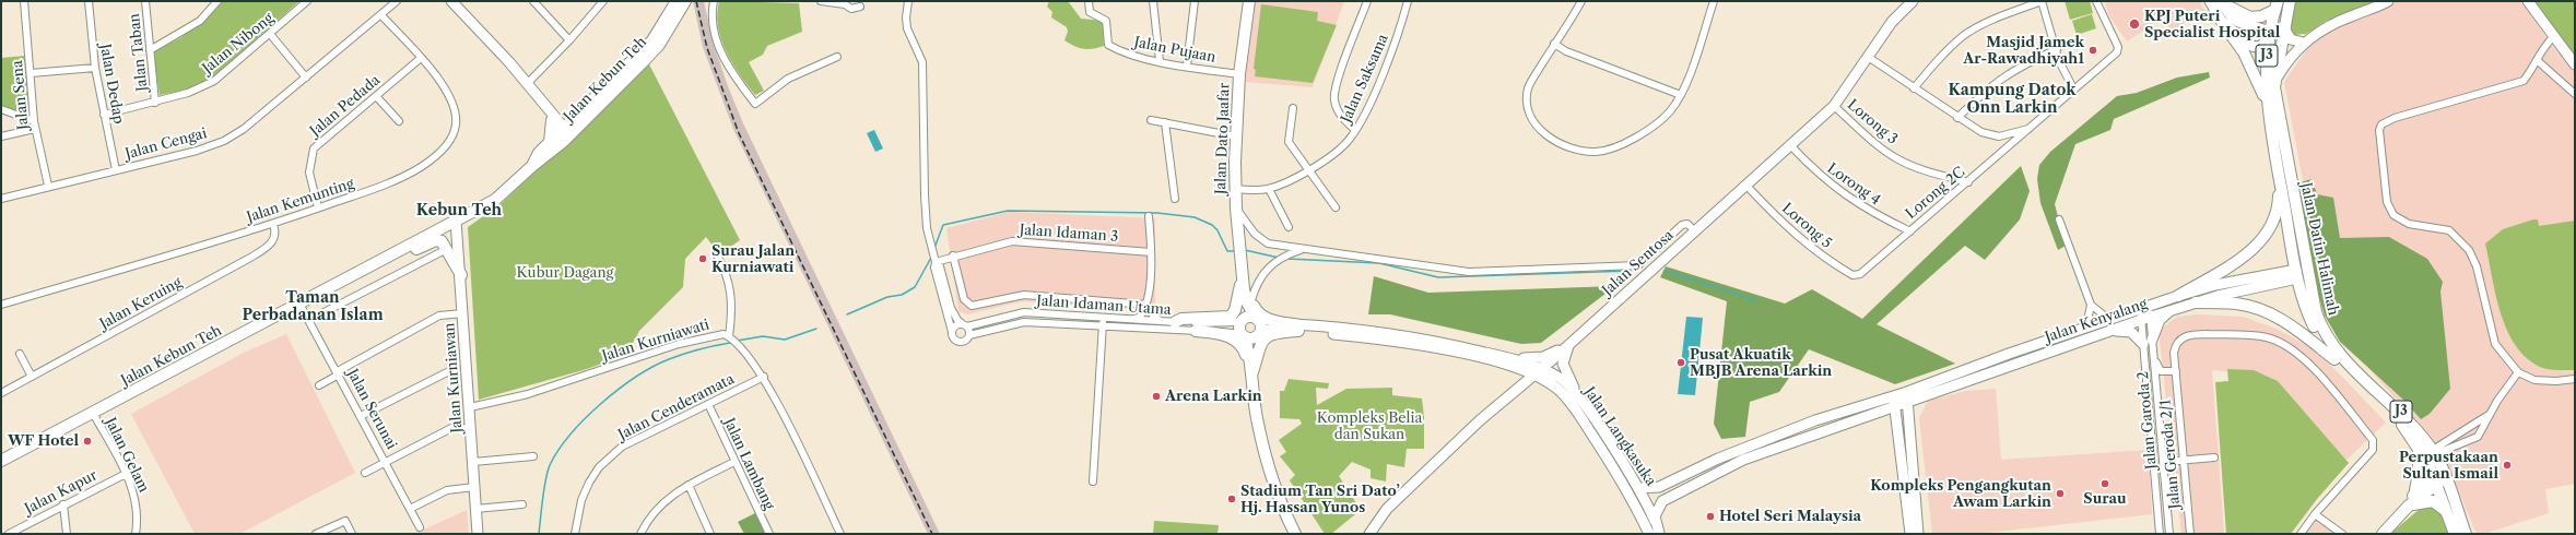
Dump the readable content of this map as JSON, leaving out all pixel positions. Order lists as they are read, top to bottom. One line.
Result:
{"streets":{"main road":["J3","Jalan Kebun Teh","Jalan Dato Jaafar","Jalan Datin Halimah"],"street":["Jalan Nibong","Jalan Pujaan","Jalan Taban","Jalan Saksama","Jalan Dedap","Jalan Sena","Jalan Pedada","Lorong 3","Jalan Cengai","Lorong 4","Lorong 2C","Jalan Kemunting","Lorong 5","Jalan Idaman 3","Jalan Sentosa","Jalan Keruing","Jalan Idaman Utama","Jalan Kenyalang","Jalan Kurniawati","Jalan Kurniawan","Jalan Cenderamata","Jalan Serunai","Jalan Garoda 2","Jalan Langkasuka","Jalan Geroda 2/1","Jalan Gelam","Jalan Lambang","Jalan Kapur"]},"crossings":[["Jalan Nibong","Jalan Taban"],["Jalan Nibong","Jalan Dedap"],["Jalan Pujaan","Jalan Dato Jaafar"],["Jalan Saksama","Jalan Dato Jaafar"],["Jalan Kebun Teh","Jalan Kurniawan"],["Jalan Kebun Teh","Jalan Serunai"],["Jalan Kebun Teh","Jalan Gelam"],["Jalan Dedap","Jalan Cengai"],["Jalan Sena","Jalan Cengai"],["Jalan Pedada","Jalan Kemunting"],["Lorong 3","Lorong 2C"],["Lorong 3","Jalan Sentosa"],["Jalan Dato Jaafar","Jalan Idaman Utama"],["Jalan Cengai","Jalan Kemunting"],["Lorong 4","Lorong 2C"],["Lorong 4","Jalan Sentosa"],["Lorong 2C","Lorong 5"],["Jalan Kemunting","Jalan Keruing"],["Lorong 5","Jalan Sentosa"],["Jalan Datin Halimah","Jalan Kenyalang"],["Jalan Sentosa","Jalan Langkasuka"],["Jalan Kenyalang","Jalan Garoda 2"],["Jalan Kenyalang","Jalan Langkasuka"],["Jalan Kurniawati","Jalan Kurniawan"],["Jalan Kurniawati","Jalan Cenderamata"],["Jalan Cenderamata","Jalan Lambang"],["Jalan Gelam","Jalan Kapur"]],"districts":["Kampung Datok Onn Larkin","Kebun Teh","Taman Perbadanan Islam"],"parks":["Kubur Dagang","Kompleks Belia dan Sukan"],"places":["KPJ Puteri Specialist Hospital","Masjid Jamek Ar-Rawadhiyah1","Surau Jalan Kurniawati","Pusat Akuatik MBJB Arena Larkin","Arena Larkin","WF Hotel","Perpustakaan Sultan Ismail","Surau","Kompleks Pengangkutan Awam Larkin","Stadium Tan Sri Dato’ Hj. Hassan Yunos","Hotel Seri Malaysia"]}
